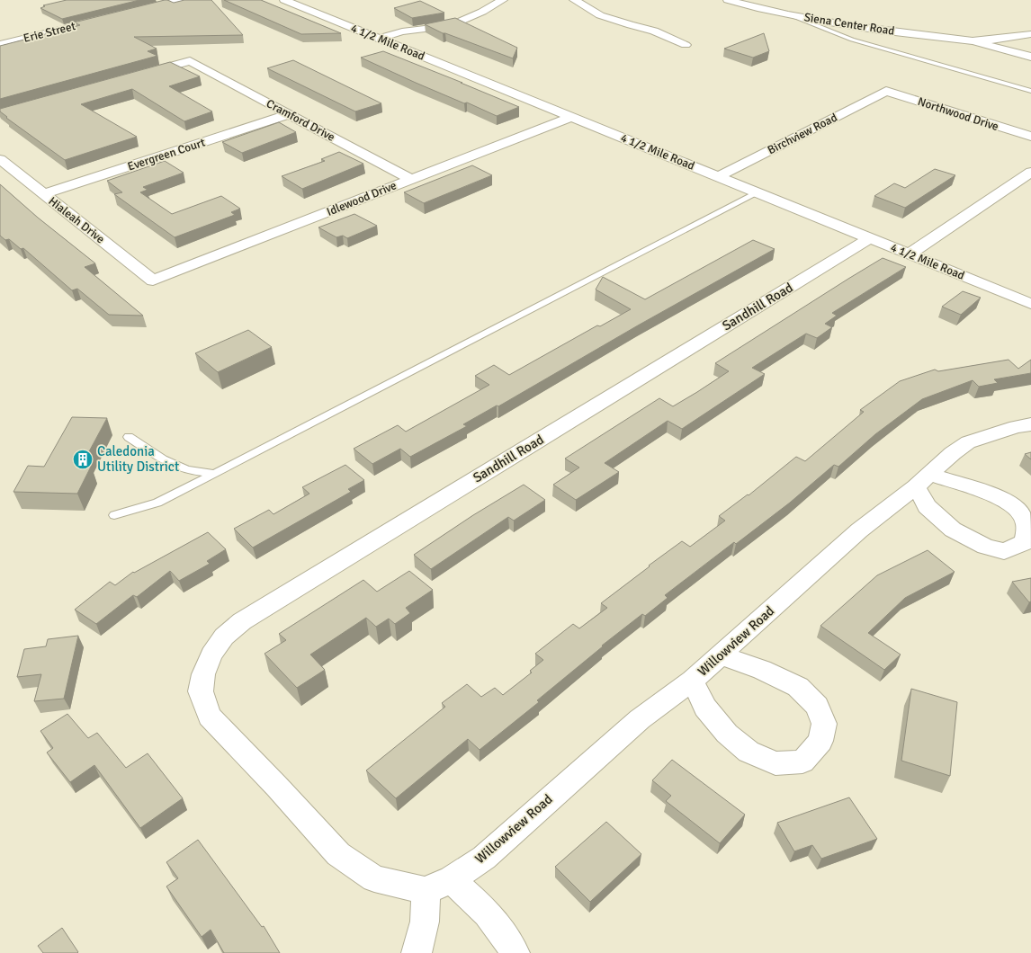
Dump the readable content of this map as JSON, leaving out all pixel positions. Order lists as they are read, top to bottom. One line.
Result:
{"streets":{"street":["Siena Center Road","Erie Street","4 1/2 Mile Road","Northwood Drive","Cramford Drive","Birchview Road","Evergreen Court","Idlewood Drive","Hialeah Drive","Sandhill Road","Willowview Road"]},"crossings":[["4 1/2 Mile Road","Birchview Road"],["4 1/2 Mile Road","Idlewood Drive"],["4 1/2 Mile Road","Sandhill Road"],["Northwood Drive","Birchview Road"],["Cramford Drive","Evergreen Court"],["Cramford Drive","Idlewood Drive"],["Evergreen Court","Hialeah Drive"],["Idlewood Drive","Hialeah Drive"],["Sandhill Road","Willowview Road"]],"places":{"building":["Caledonia Utility District"]}}
